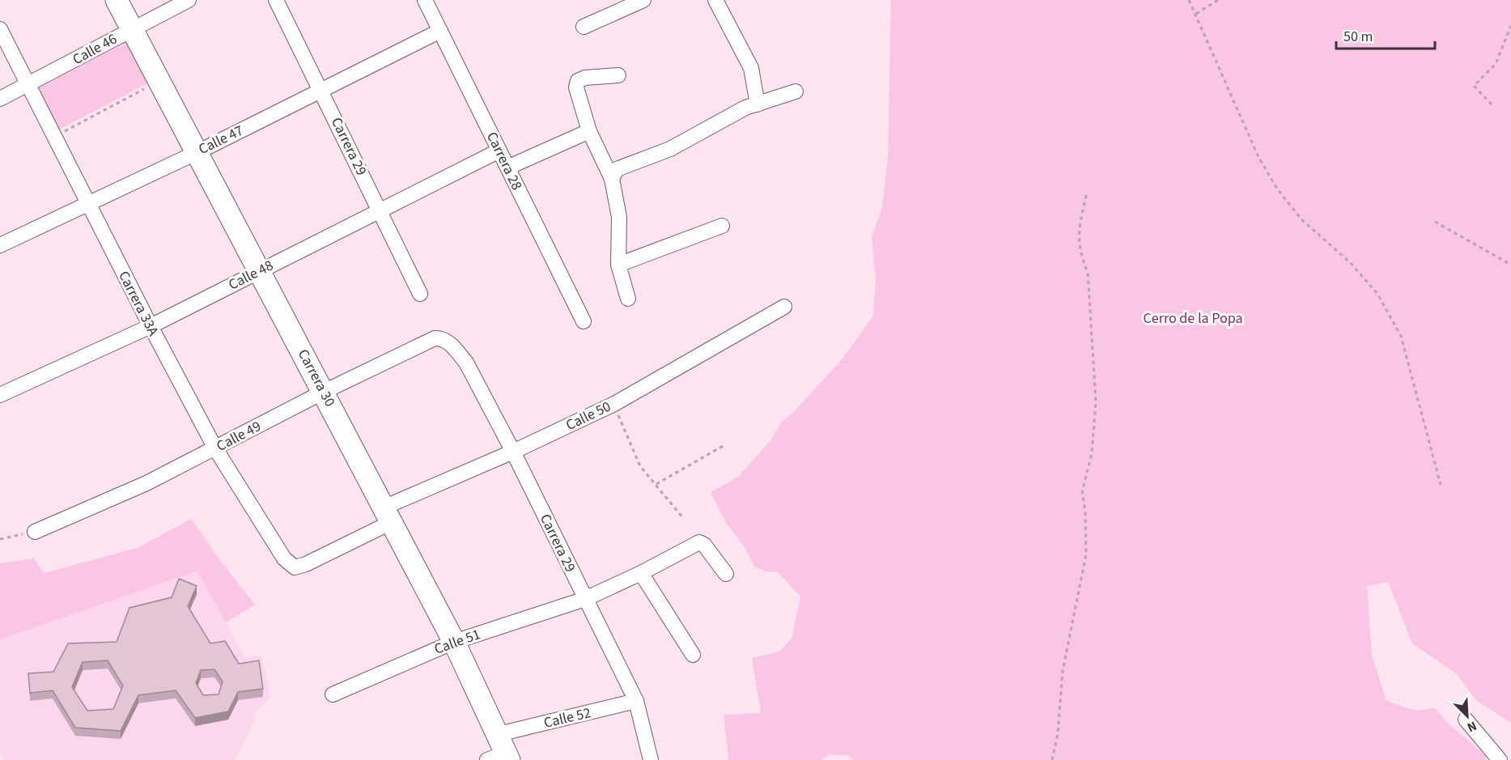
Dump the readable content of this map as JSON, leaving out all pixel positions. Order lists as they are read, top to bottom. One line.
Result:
{"streets":{"street":["Calle 46","Calle 47","Carrera 29","Carrera 28","Calle 48","Carrera 33A","Carrera 30","Calle 50","Calle 49","Calle 51","Calle 52"]},"crossings":[["Calle 46","Carrera 33A"],["Calle 46","Carrera 30"],["Calle 47","Carrera 29"],["Calle 47","Carrera 28"],["Calle 47","Carrera 33A"],["Calle 47","Carrera 30"],["Carrera 29","Calle 48"],["Carrera 29","Calle 50"],["Carrera 29","Calle 49"],["Carrera 29","Calle 51"],["Carrera 29","Calle 52"],["Carrera 28","Calle 48"],["Calle 48","Carrera 33A"],["Calle 48","Carrera 30"],["Carrera 33A","Calle 50"],["Carrera 33A","Calle 49"],["Carrera 30","Calle 50"],["Carrera 30","Calle 49"],["Carrera 30","Calle 51"],["Carrera 30","Calle 52"]],"parks":["Cerro de la Popa"],"scale_bar":"50 m","north":"bottom right"}
